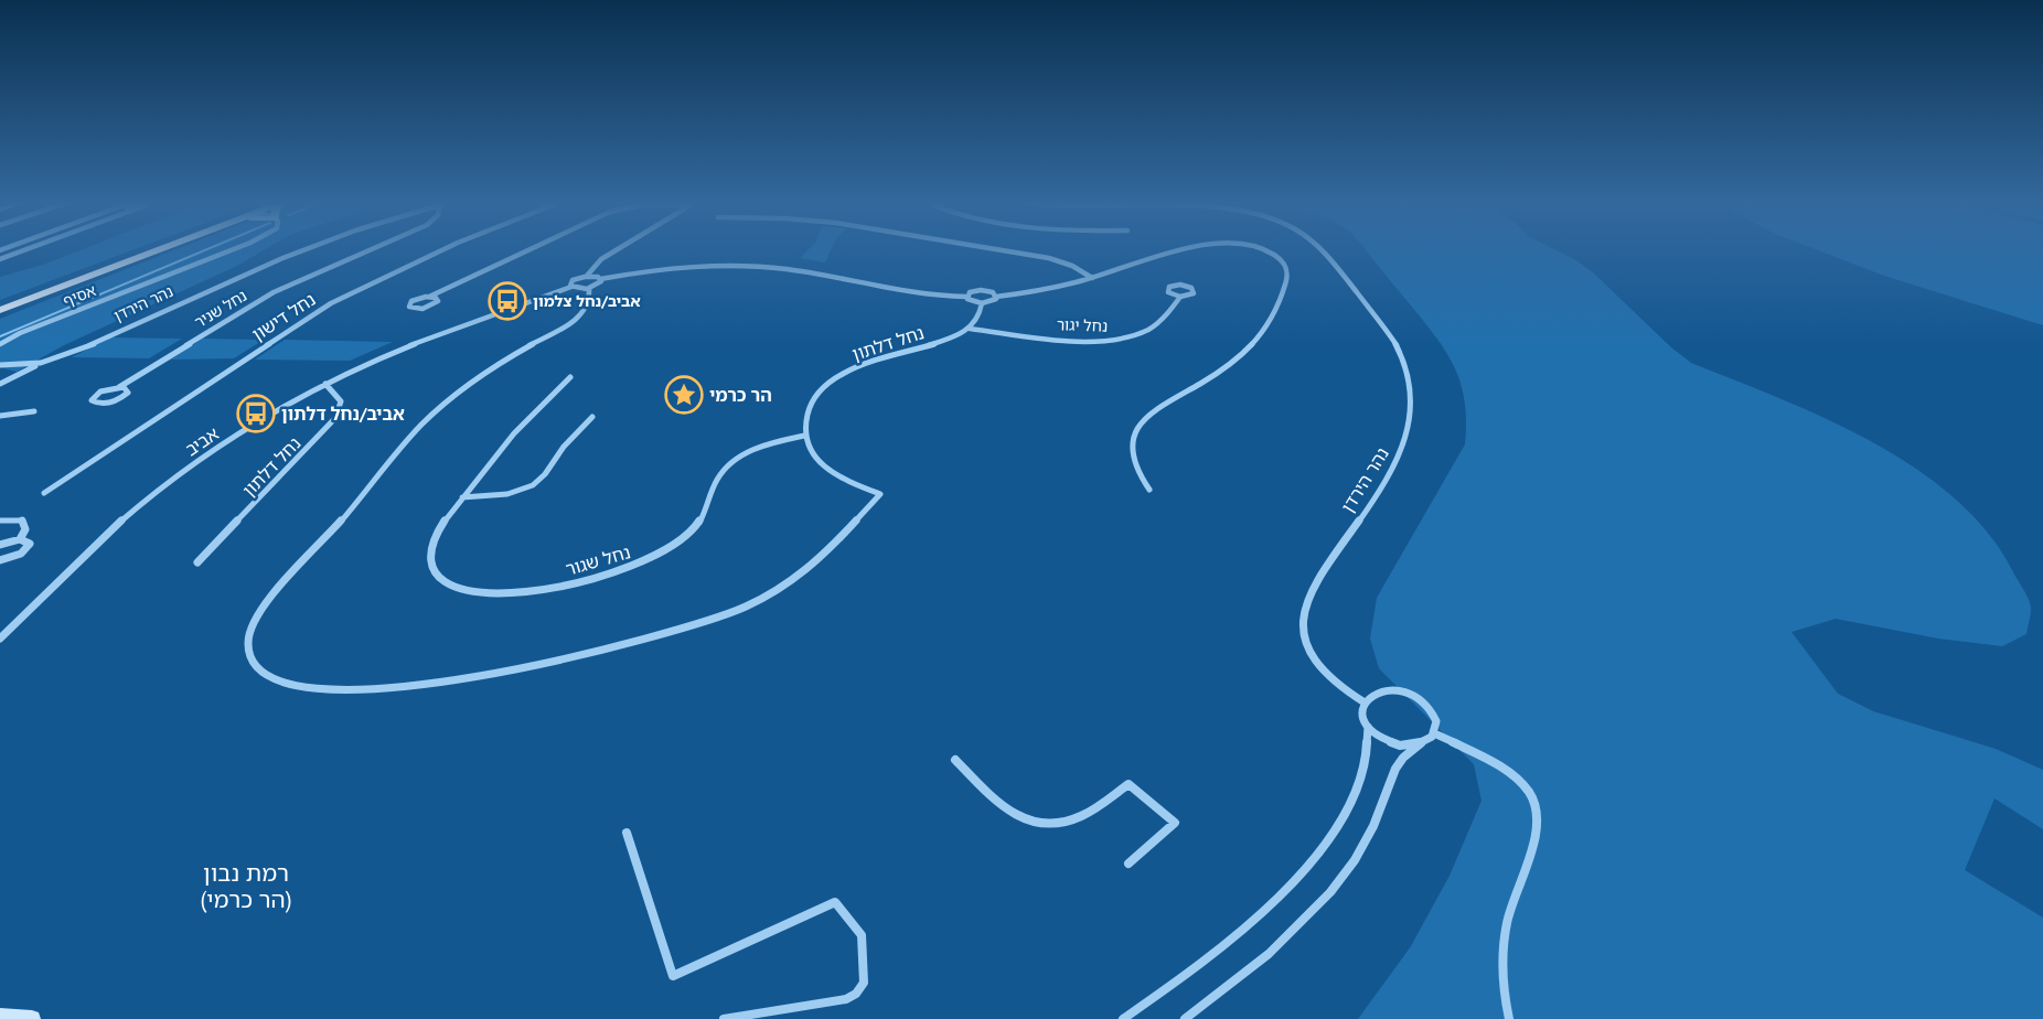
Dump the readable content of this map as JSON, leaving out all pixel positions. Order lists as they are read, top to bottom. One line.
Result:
{"streets":{"street":["אסיף","נהר הירדן","נחל שניר","נחל דישון","נחל יגור","נחל דלתון","אביב","נחל שגור"]},"crossings":[["נחל יגור","נחל דלתון"],["נחל דלתון","אביב"],["נחל דלתון","נחל שגור"]],"districts":["רמת נבון (הר כרמי)"],"places":{"bus stop":["אביב/נחל צלמון","אביב/נחל דלתון"],"place":["הר כרמי"]}}
